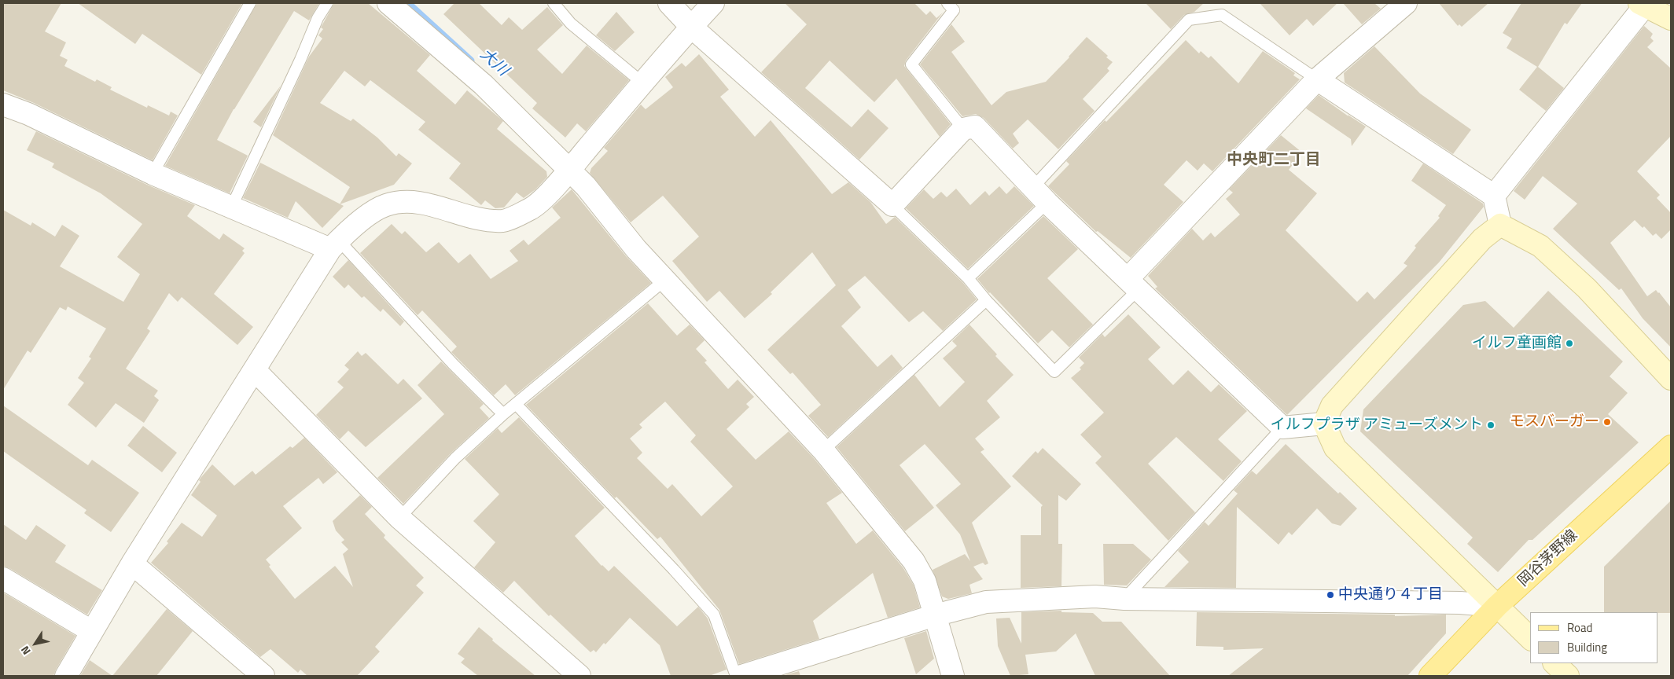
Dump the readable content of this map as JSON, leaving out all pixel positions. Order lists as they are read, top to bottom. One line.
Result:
{"streets":{"main road":["岡谷茅野線"]},"districts":["中央町二丁目"],"water":["大川"],"places":["イルフ童画館","モスバーガー","イルフプラザ アミューズメント","中央通り４丁目"],"legend":["Road","Building"],"north":"bottom left"}
